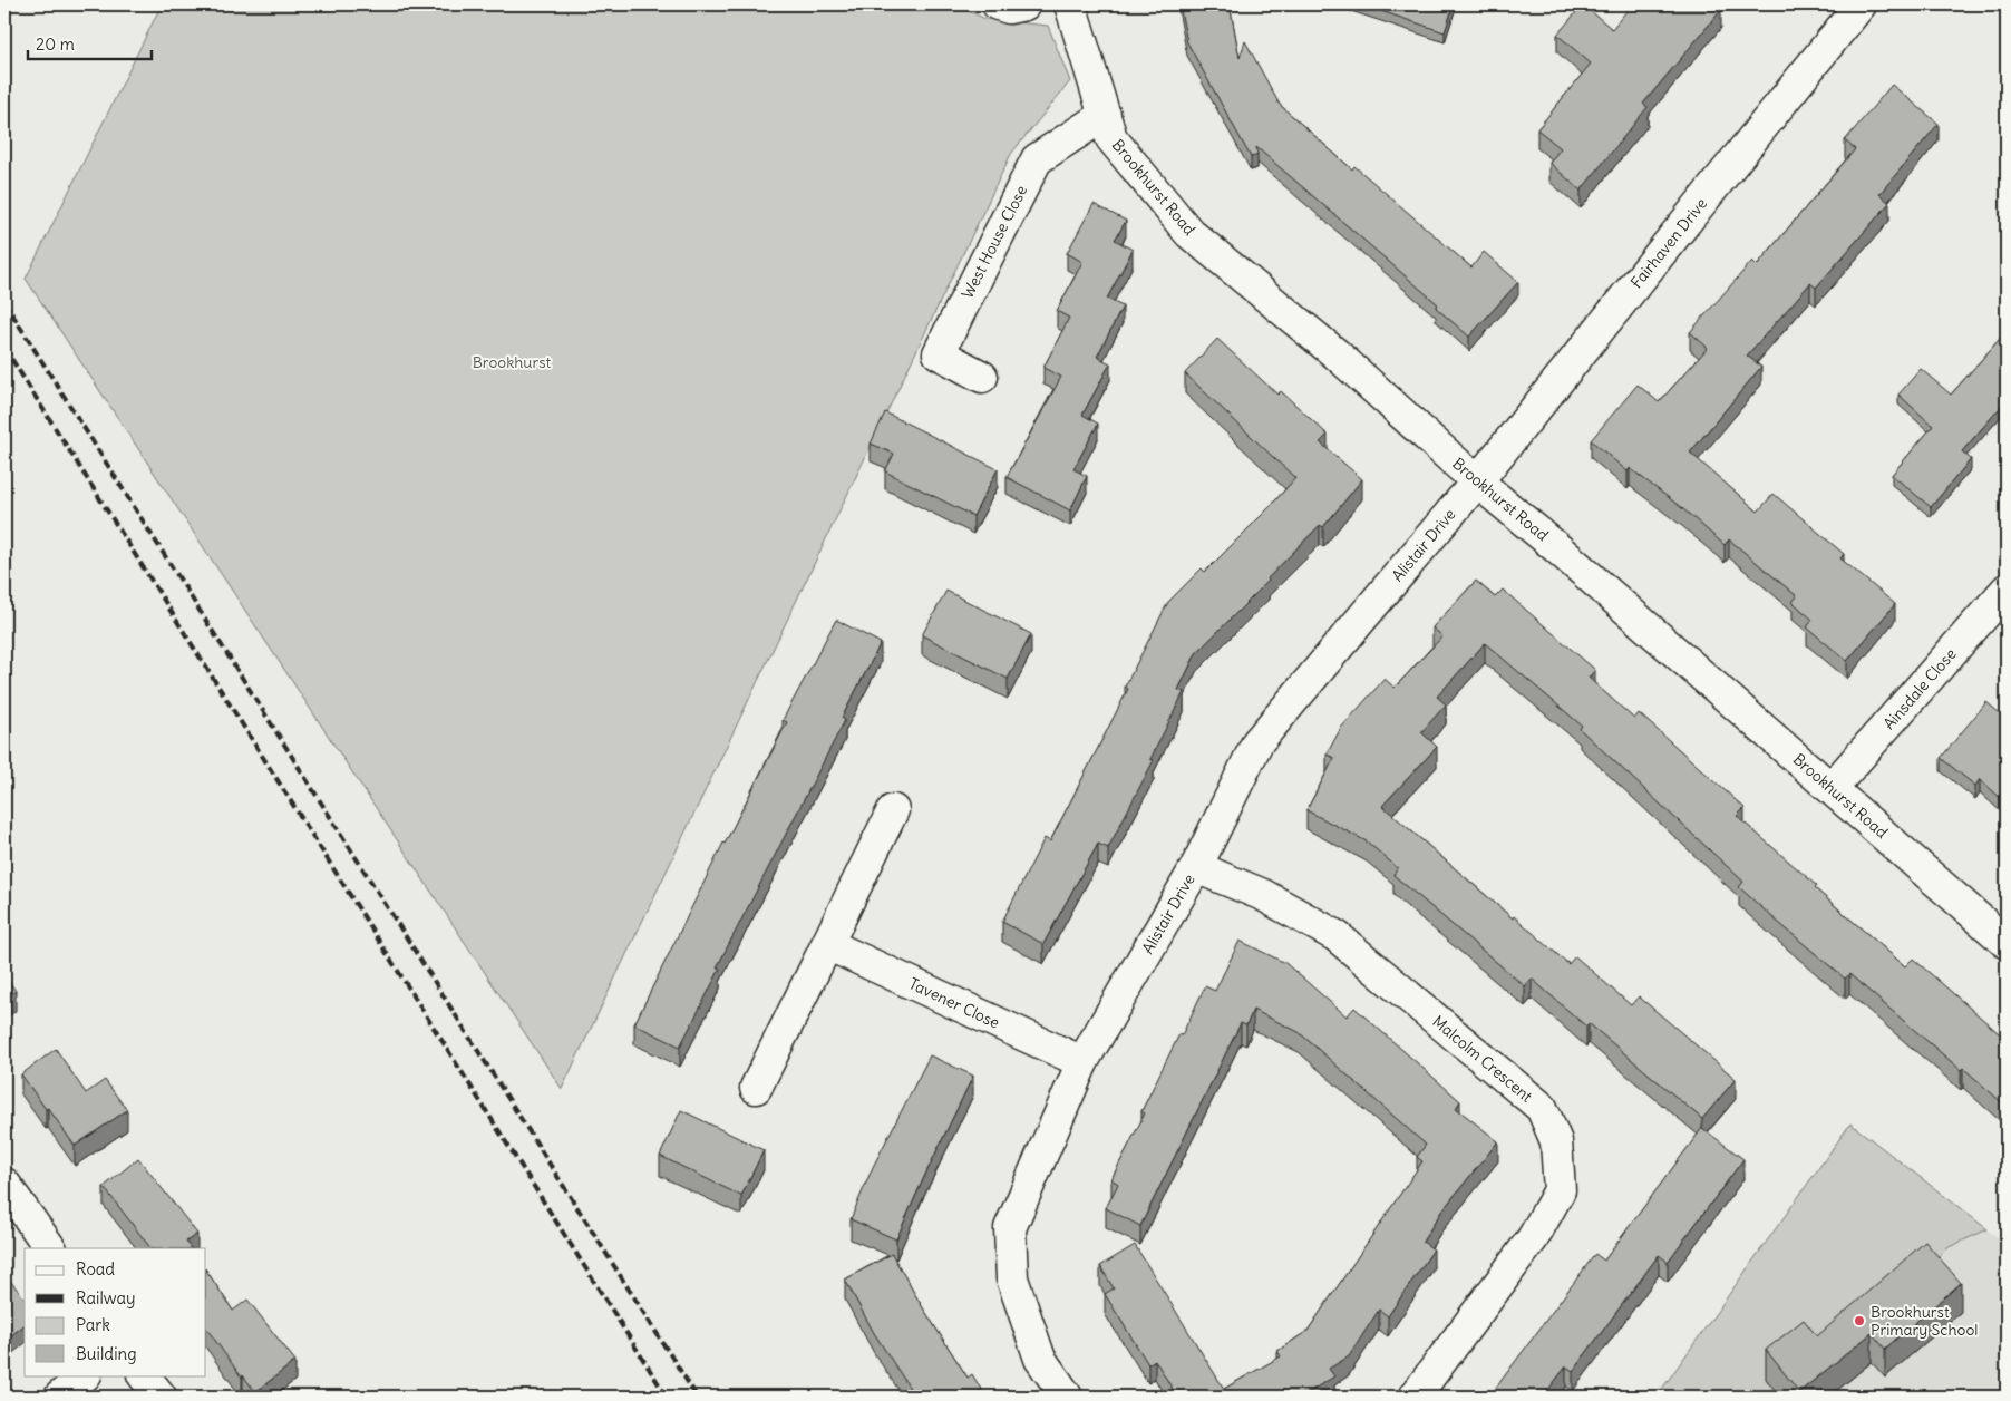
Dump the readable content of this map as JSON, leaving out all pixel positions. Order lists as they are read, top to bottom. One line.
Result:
{"streets":{"street":["Brookhurst Road","West House Close","Fairhaven Drive","Alistair Drive","Ainsdale Close","Tavener Close","Malcolm Crescent"]},"crossings":[["Brookhurst Road","West House Close"],["Brookhurst Road","Fairhaven Drive"],["Brookhurst Road","Alistair Drive"],["Brookhurst Road","Ainsdale Close"],["Fairhaven Drive","Alistair Drive"],["Alistair Drive","Tavener Close"],["Alistair Drive","Malcolm Crescent"]],"parks":["Brookhurst"],"places":["Brookhurst Primary School"],"legend":["Road","Railway","Park","Building"],"scale_bar":"20 m"}
